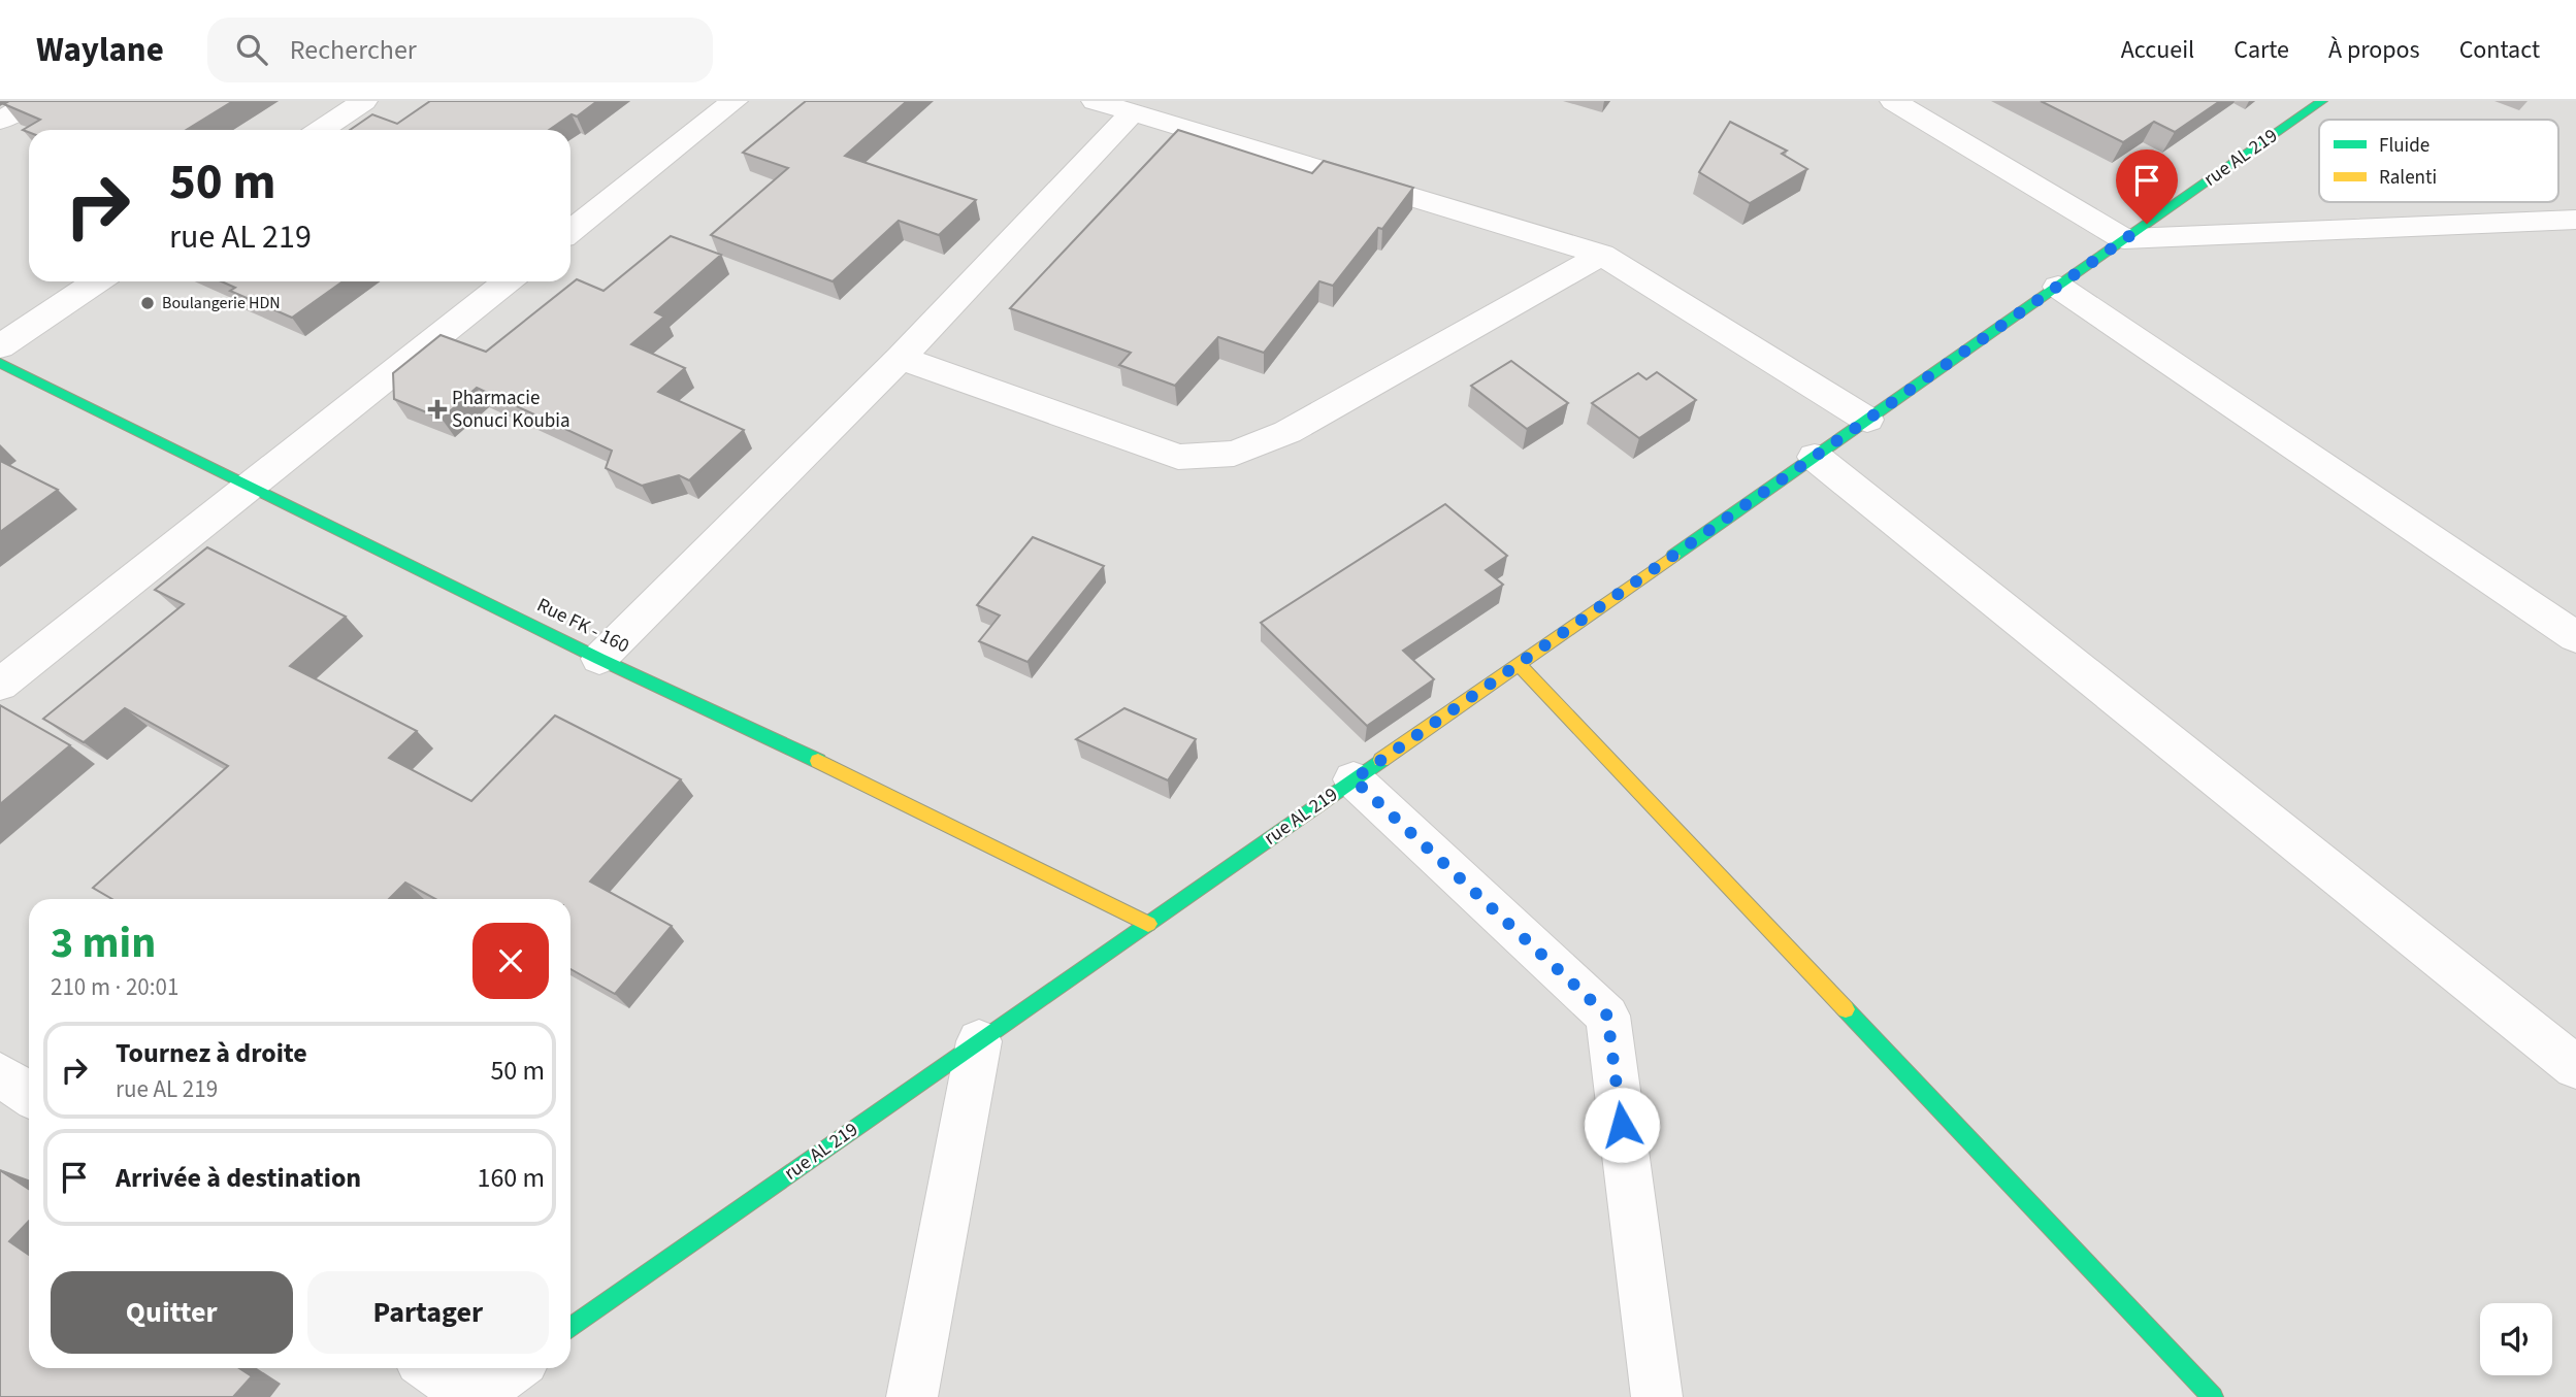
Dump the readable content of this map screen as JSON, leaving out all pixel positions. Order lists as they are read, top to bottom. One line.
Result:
{"streets":{"street":["rue AL 219","Rue FK - 160"]},"crossings":[["rue AL 219","Rue FK - 160"]],"places":{"other":["Boulangerie HDN"],"health":["Pharmacie Sonuci Koubia"]},"legend":["Fluide","Ralenti"],"page":{"header":"Waylane","search":"Rechercher","nav":["Accueil","Carte","À propos","Contact"],"turn":["50 m","rue AL 219"],"heading":["3 min","210 m · 20:01"],"list":[{"name":"Tournez à droite","note":"rue AL 219","value":"50 m"},{"name":"Arrivée à destination","value":"160 m"}],"buttons":["Quitter","Partager"]}}
